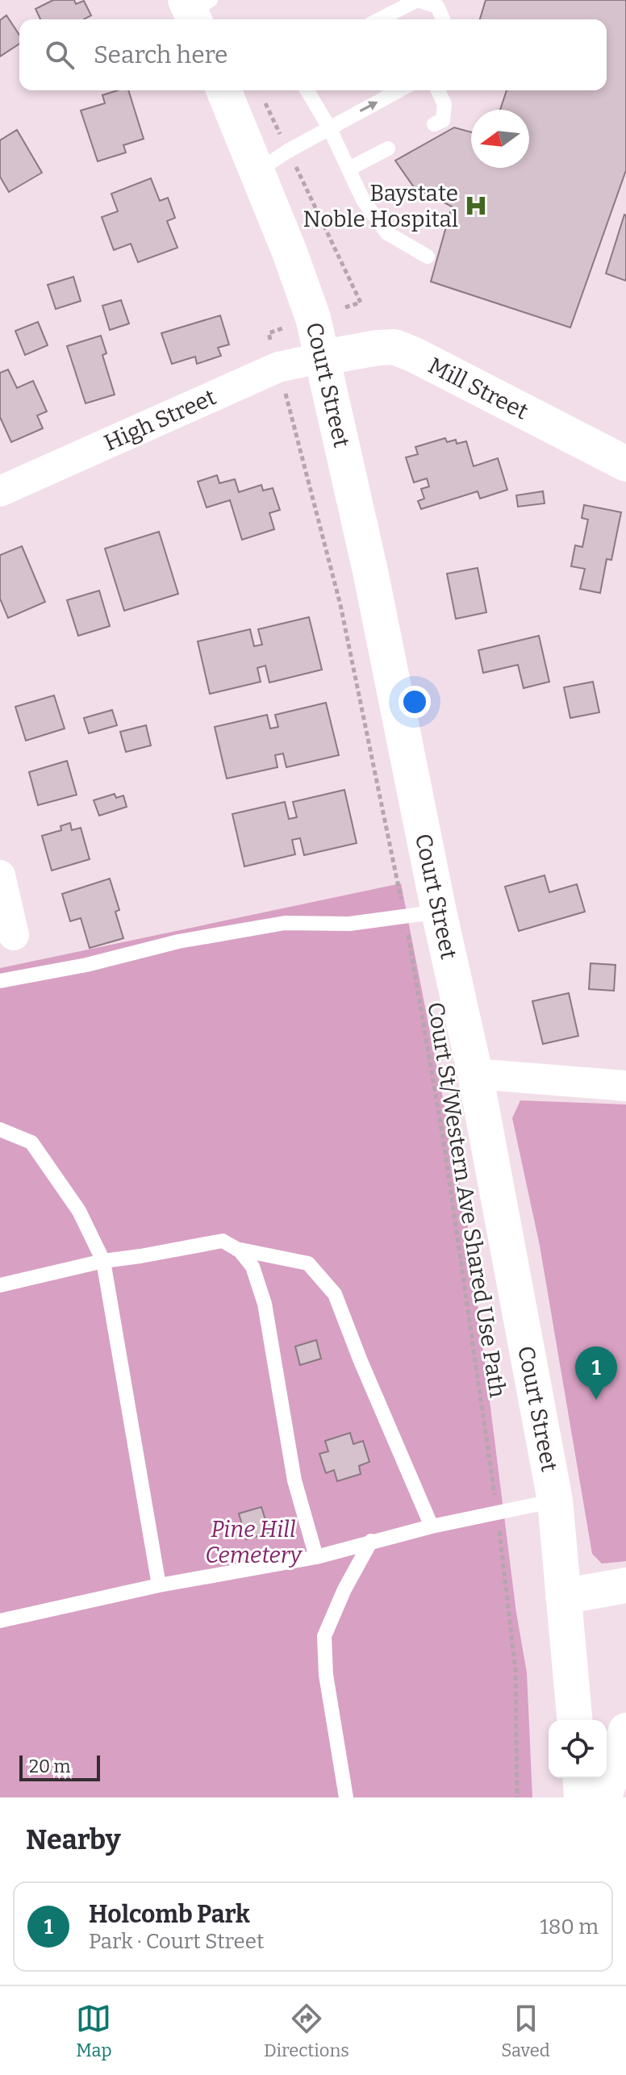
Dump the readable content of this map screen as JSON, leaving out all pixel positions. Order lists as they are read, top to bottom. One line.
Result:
{"streets":{"main road":["Court Street","Mill Street"],"street":["High Street"],"path":["Court St/Western Ave Shared Use Path"]},"crossings":[["Court Street","Mill Street"],["Court Street","High Street"],["Mill Street","High Street"]],"parks":["Pine Hill Cemetery"],"places":{"hospital":["Baystate Noble Hospital"]},"scale_bar":"20 m","north":"left","page":{"search":"Search here","pins":"1","scale":"20 m","heading":"Nearby","list":[{"mark":"1","name":"Holcomb Park","note":"Park · Court Street","value":"180 m"}],"nav":["Map","Directions","Saved"]}}
